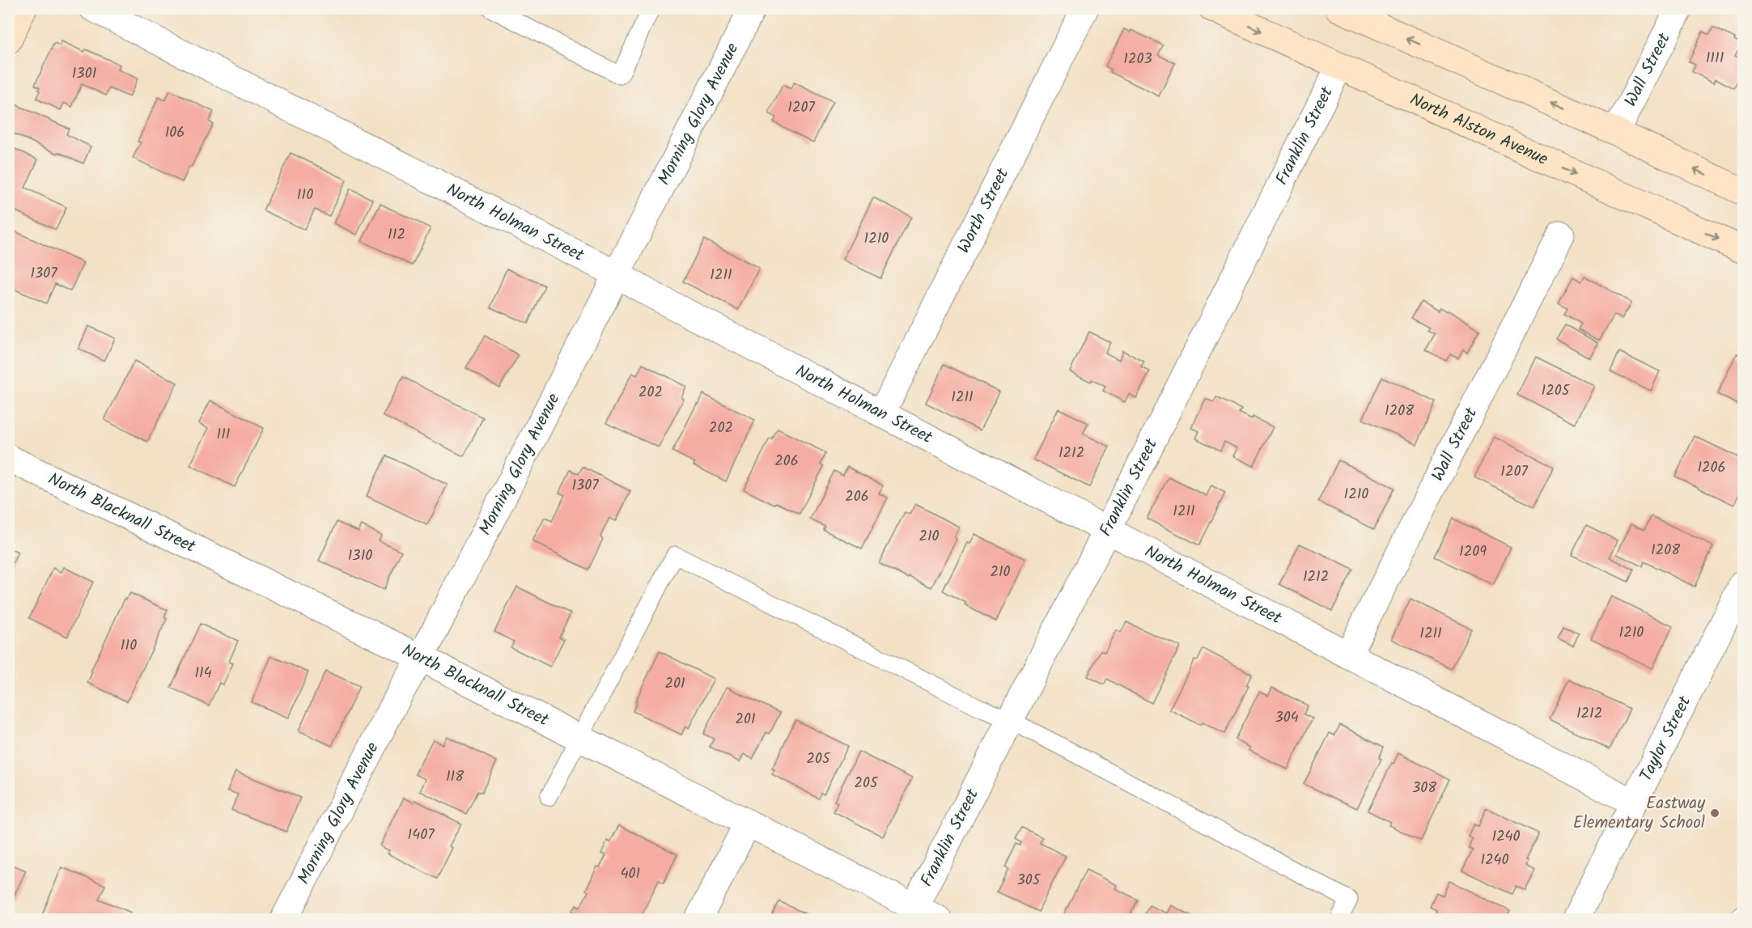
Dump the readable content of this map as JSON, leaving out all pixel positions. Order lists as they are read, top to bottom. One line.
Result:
{"streets":{"main road":["North Alston Avenue"],"street":["Wall Street","Morning Glory Avenue","Franklin Street","Worth Street","North Holman Street","North Blacknall Street","Taylor Street"]},"crossings":[["Wall Street","North Holman Street"],["Morning Glory Avenue","North Holman Street"],["Morning Glory Avenue","North Blacknall Street"],["North Alston Avenue","Franklin Street"],["Franklin Street","North Holman Street"],["Franklin Street","North Blacknall Street"],["Worth Street","North Holman Street"],["North Holman Street","Taylor Street"]],"places":["Eastway Elementary School"],"house_numbers":["1111","1203","1301","1207","106","110","112","1210","1307","1211","1205","202","1211","1208","202","111","1212","206","1206","1207","1307","1210","206","1211","210","1208","1209","1310","210","1212","1210","1211","110","114","201","1212","304","201","205","118","205","308","1407","1240","1240","401","305"]}
